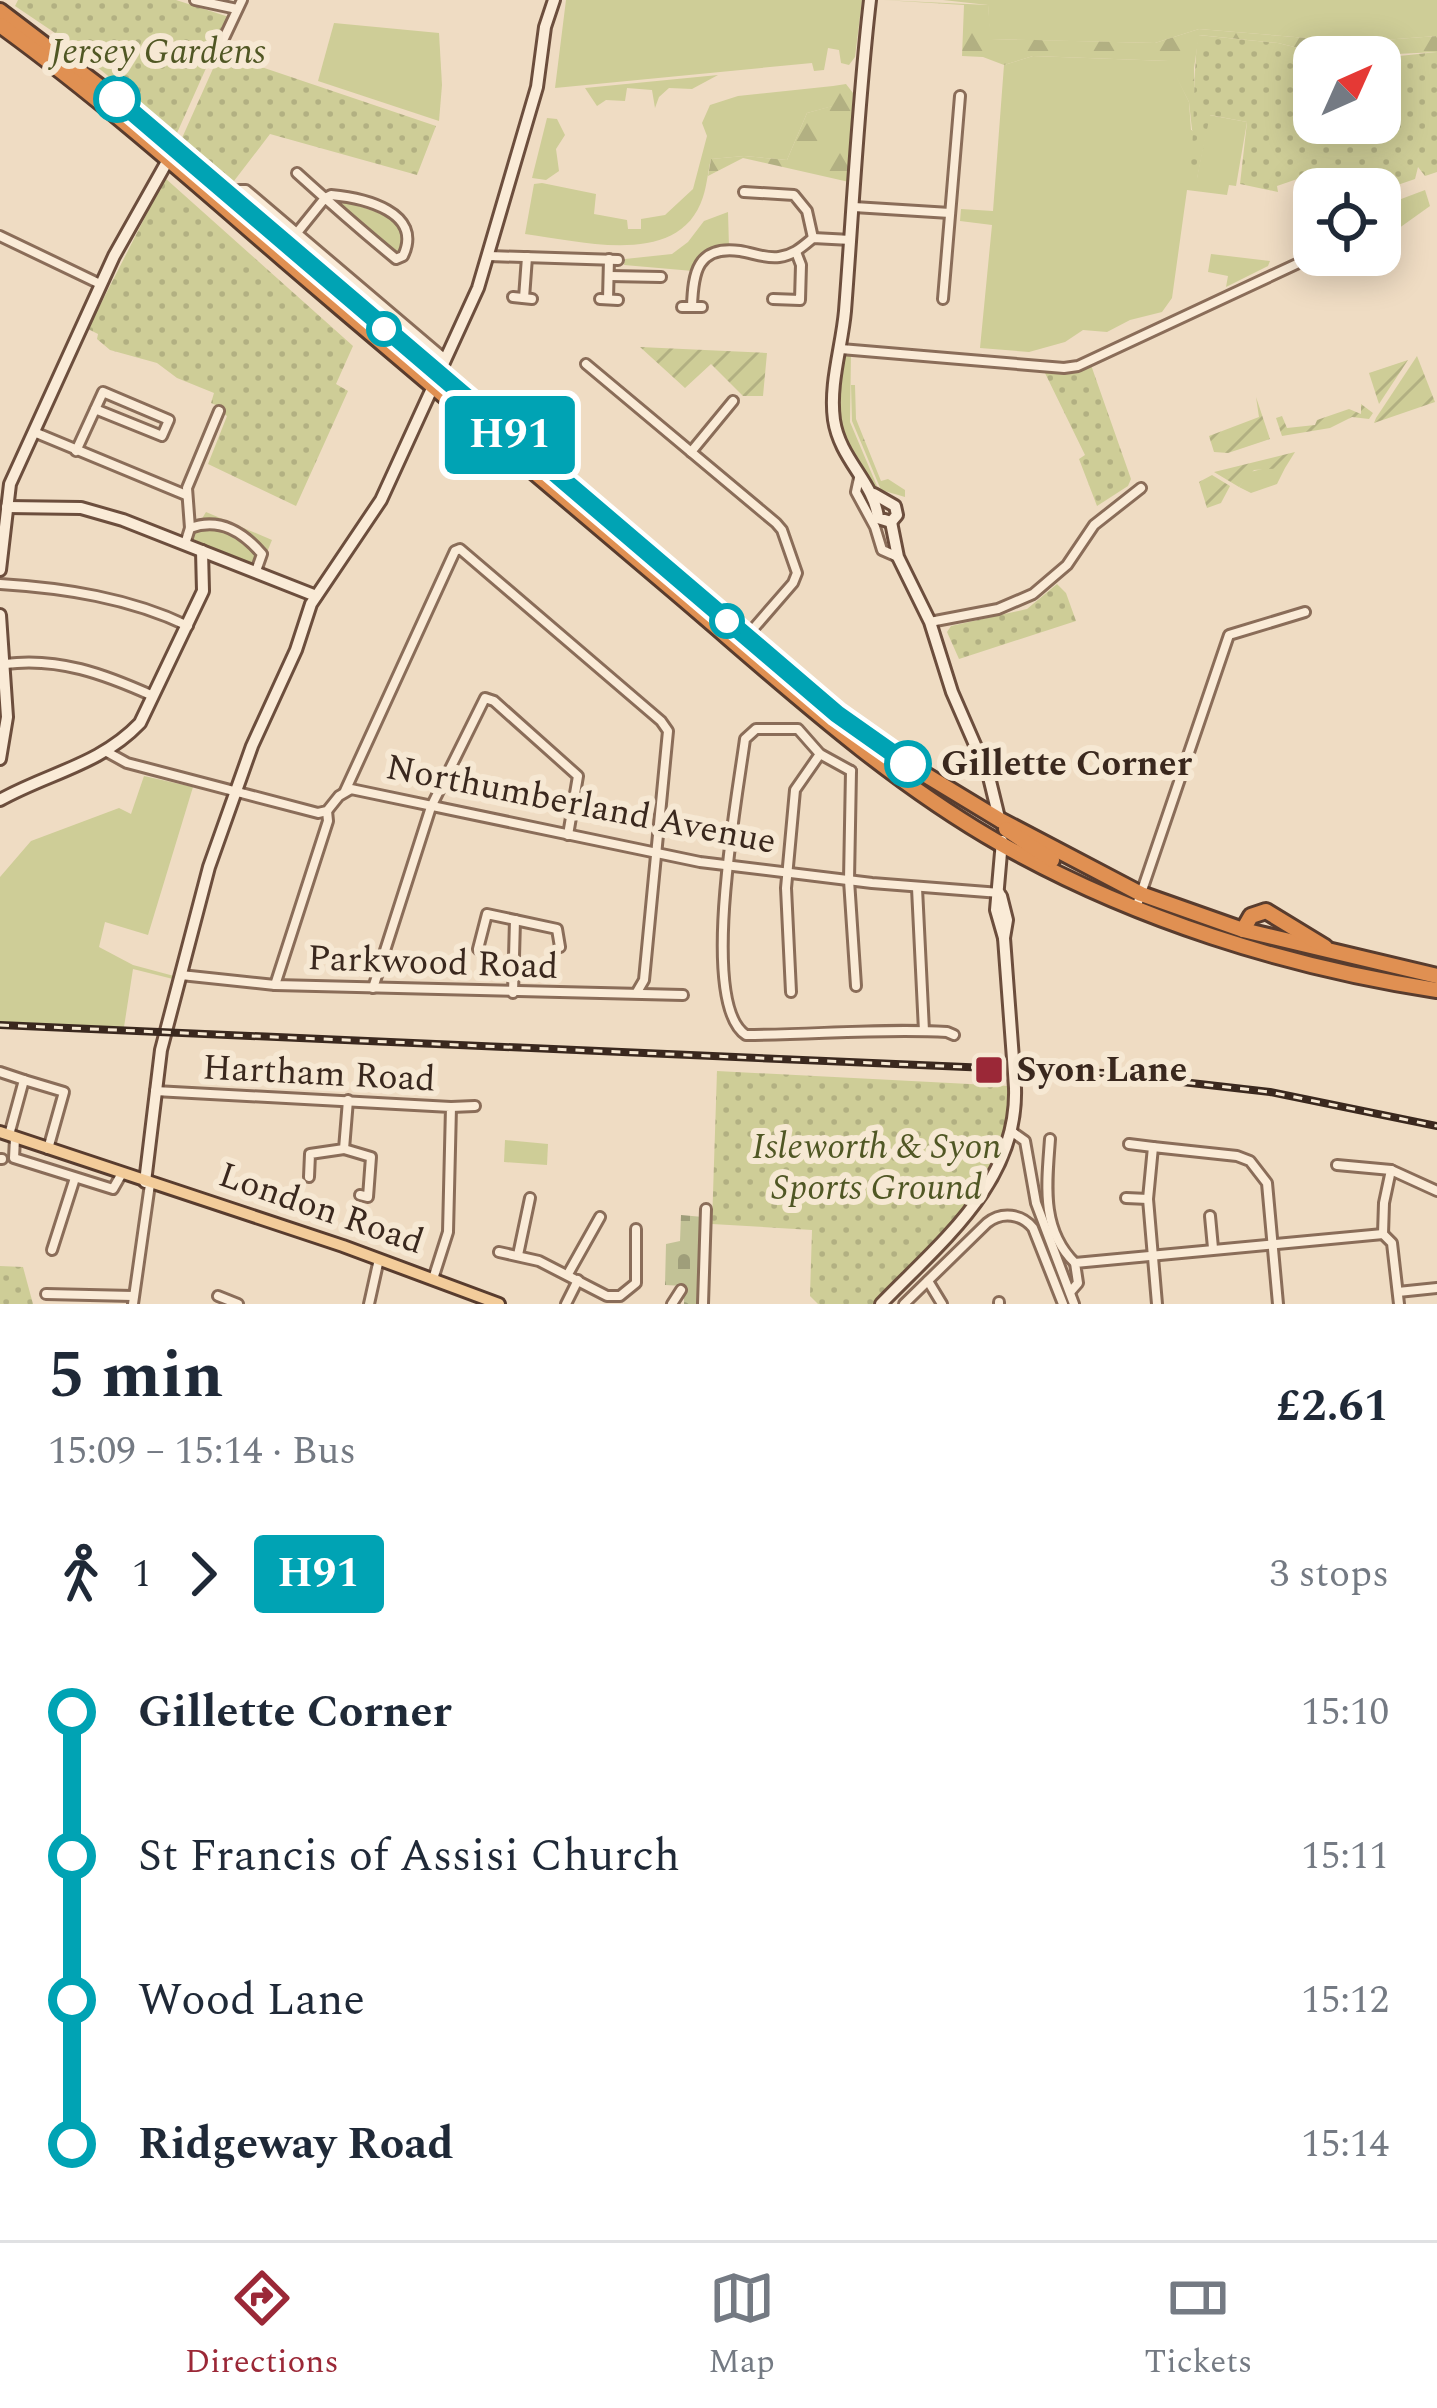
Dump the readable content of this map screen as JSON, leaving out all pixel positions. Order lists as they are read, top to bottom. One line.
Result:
{"streets":{"main road":["London Road"],"street":["Northumberland Avenue","Parkwood Road","Hartham Road"]},"crossings":[["Hartham Road","London Road"]],"parks":["Jersey Gardens","Isleworth & Syon Sports Ground"],"places":{"other":["Gillette Corner"],"transit":["Syon Lane"]},"lines":["bus line H91"],"north":"top right","page":{"on_map":"H91","heading":["5 min","15:09 – 15:14 · Bus","£2.61"],"legs":["1","H91","3 stops"],"list":[{"name":"Gillette Corner","value":"15:10"},{"name":"St Francis of Assisi Church","value":"15:11"},{"name":"Wood Lane","value":"15:12"},{"name":"Ridgeway Road","value":"15:14"}],"tabs":["Directions","Map","Tickets"]}}
